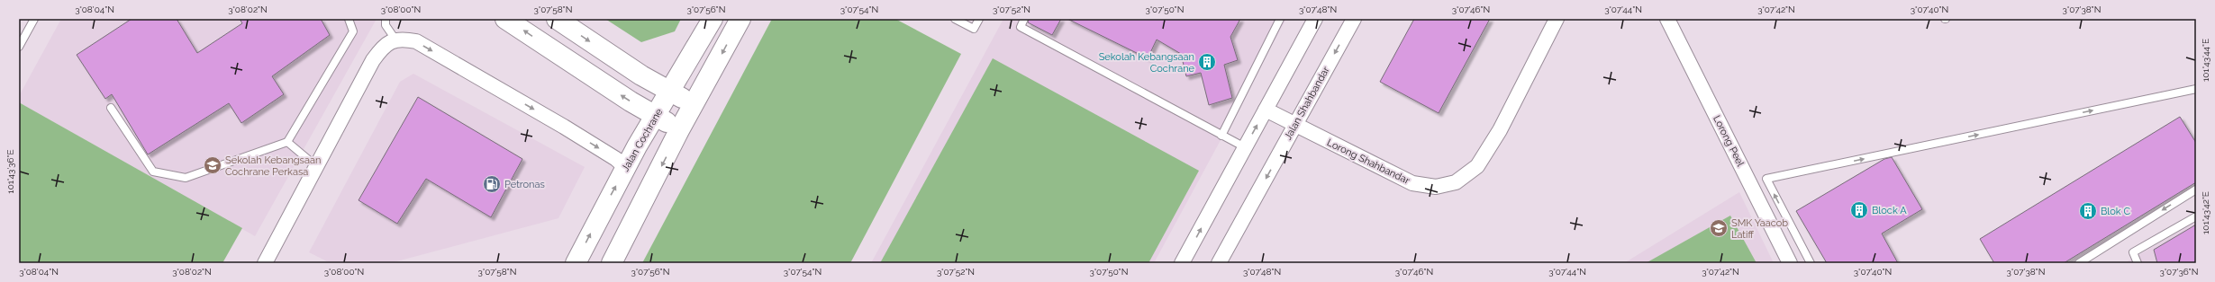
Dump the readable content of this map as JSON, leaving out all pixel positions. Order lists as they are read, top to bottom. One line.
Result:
{"streets":{"street":["Jalan Shahbandar","Jalan Cochrane","Lorong Peel","Lorong Shahbandar"]},"crossings":[["Jalan Shahbandar","Lorong Shahbandar"]],"places":{"building":["Sekolah Kebangsaan Cochrane","Block A","Blok C"],"school or university":["Sekolah Kebangsaan Cochrane Perkasa","SMK Yaacob Latiff"],"fuel station":["Petronas"]},"coordinates":["3°08'04\"N","3°08'02\"N","3°08'00\"N","3°07'58\"N","3°07'56\"N","3°07'54\"N","3°07'52\"N","3°07'50\"N","3°07'48\"N","3°07'46\"N","3°07'44\"N","3°07'42\"N","3°07'40\"N","3°07'38\"N","101°43'44\"E","101°43'36\"E","101°43'42\"E","3°07'36\"N"]}
